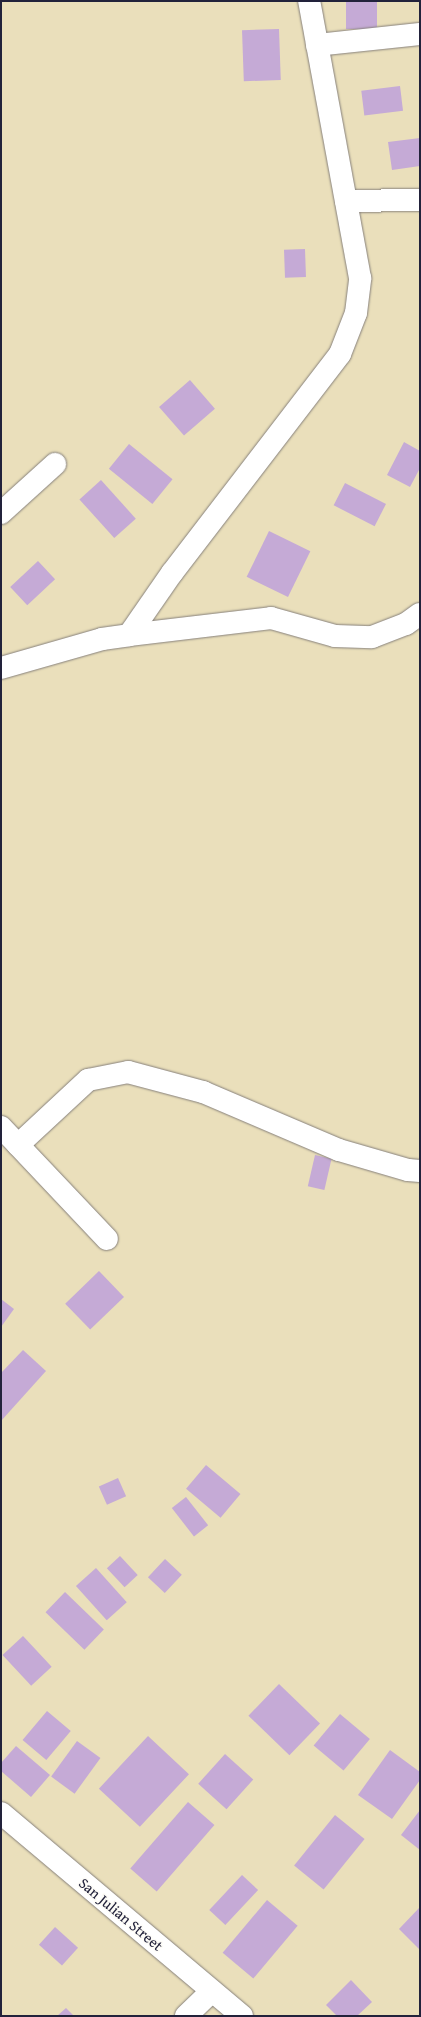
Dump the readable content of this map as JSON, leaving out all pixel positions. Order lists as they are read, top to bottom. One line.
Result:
{"streets":{"street":["San Julian Street"]}}
